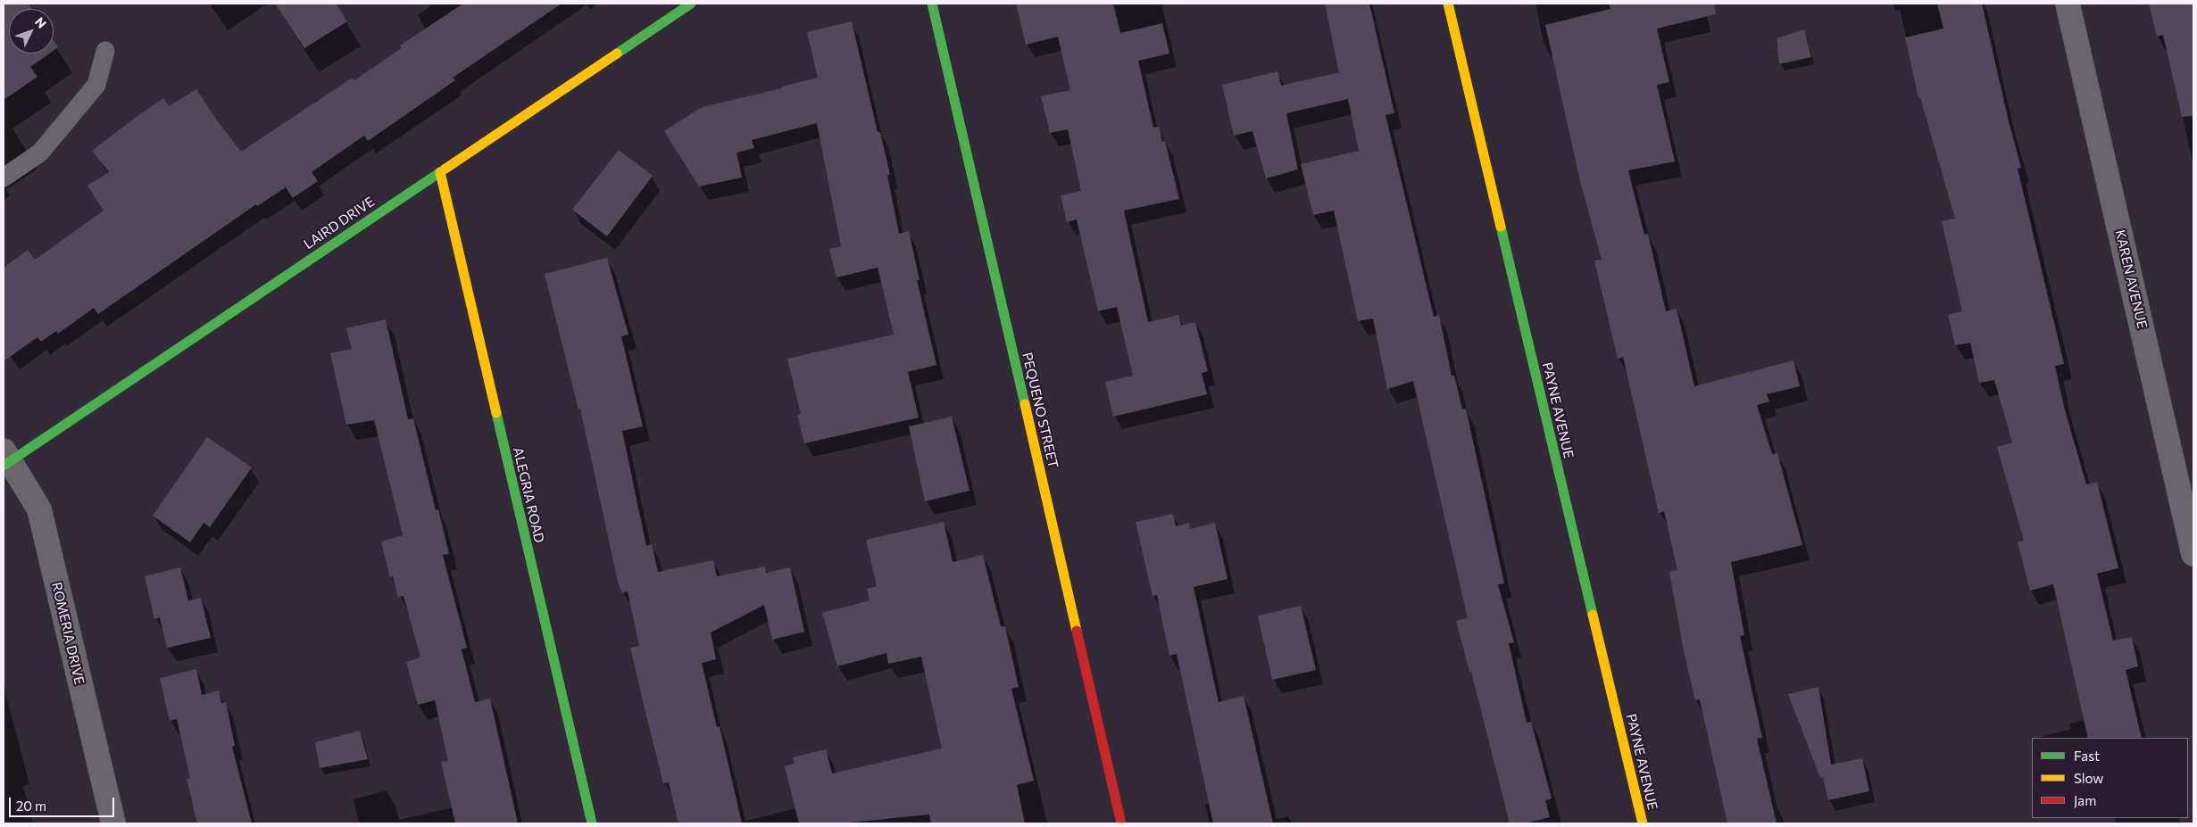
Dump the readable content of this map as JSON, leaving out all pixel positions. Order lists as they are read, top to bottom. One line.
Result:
{"streets":{"street":["LAIRD DRIVE","KAREN AVENUE","PEQUENO STREET","PAYNE AVENUE","ALEGRIA ROAD","ROMERIA DRIVE"]},"crossings":[["LAIRD DRIVE","ALEGRIA ROAD"],["LAIRD DRIVE","ROMERIA DRIVE"]],"legend":["Fast","Slow","Jam"],"scale_bar":"20 m","north":"top right"}
